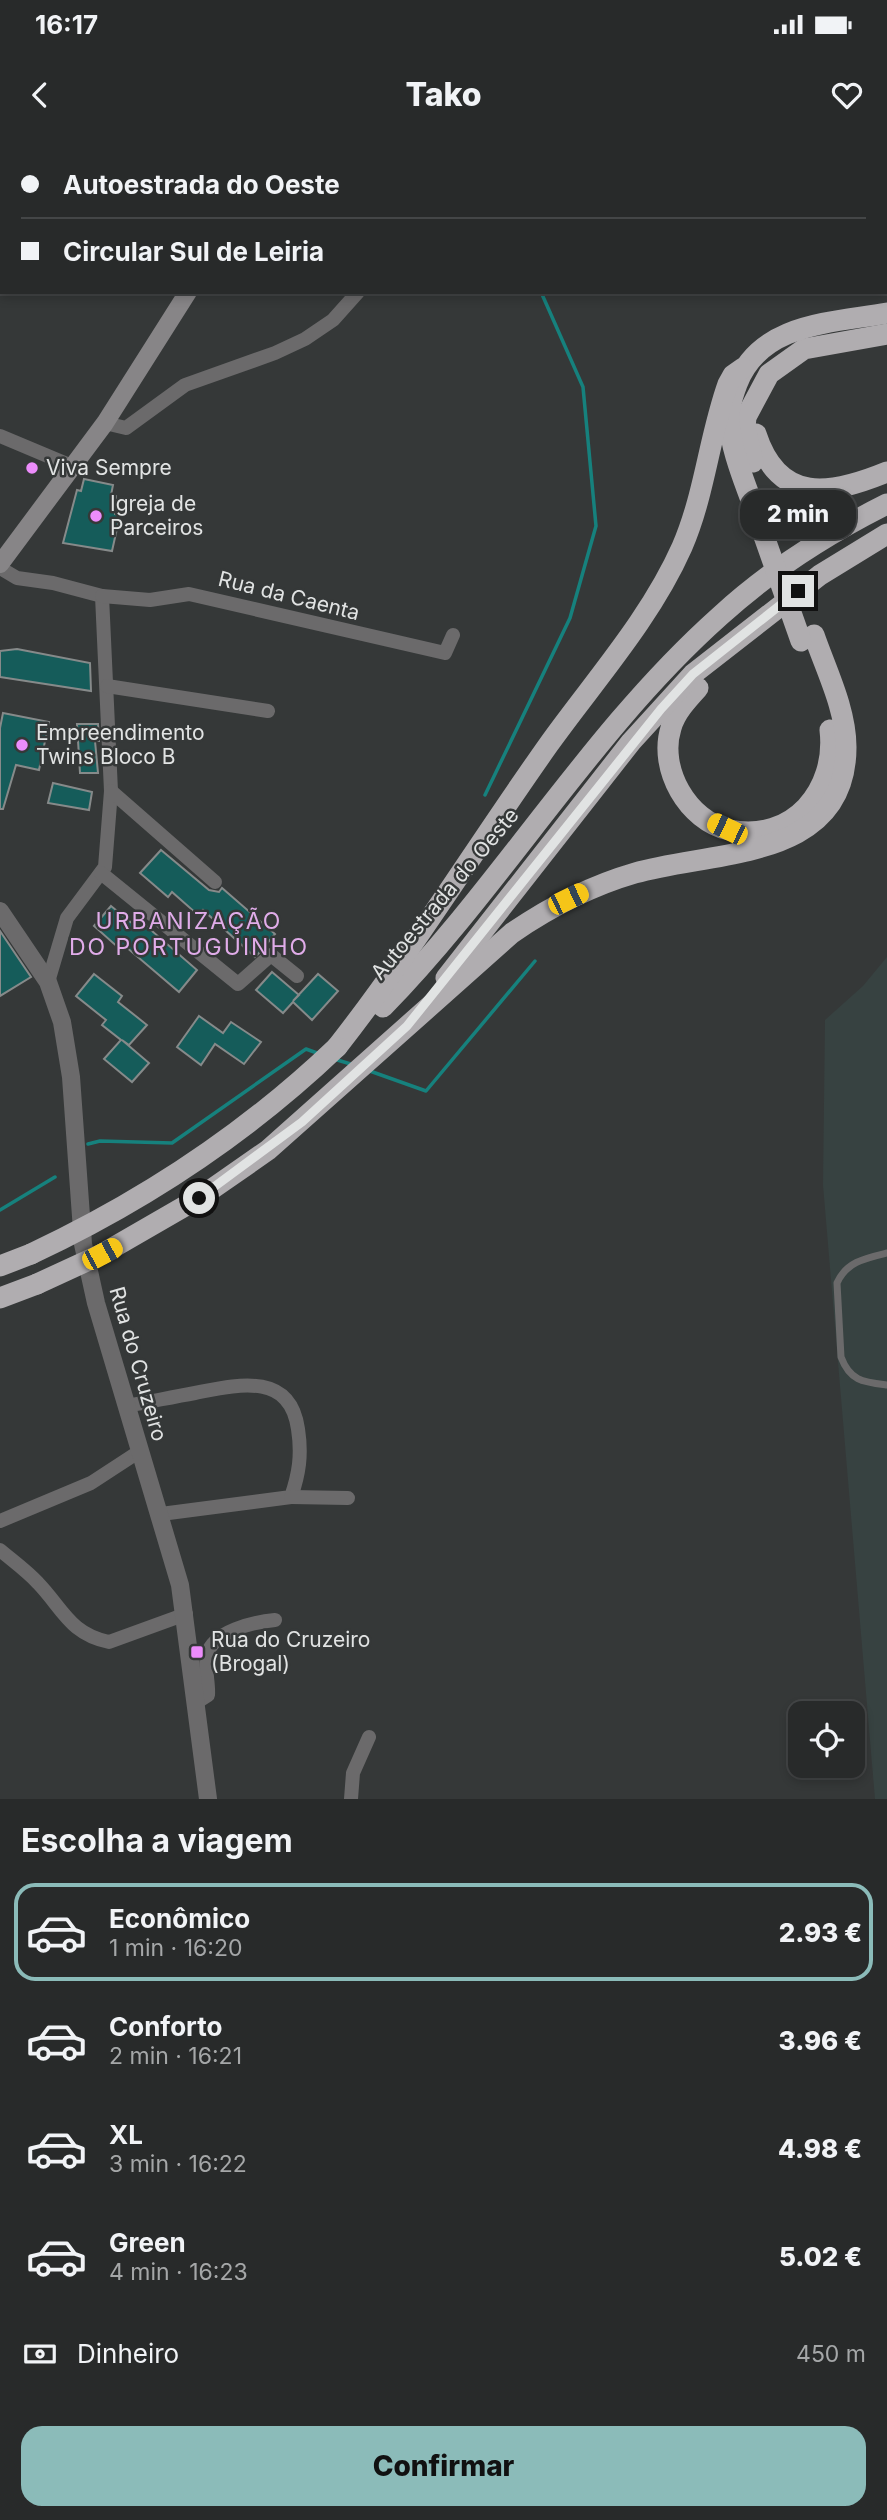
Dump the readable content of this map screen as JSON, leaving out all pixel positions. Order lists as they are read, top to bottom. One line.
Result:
{"streets":{"highway":["Autoestrada do Oeste"],"street":["Rua da Caenta","Rua do Cruzeiro"]},"districts":["URBANIZAÇÃO DO PORTUGUINHO"],"places":{"other":["Viva Sempre","Igreja de Parceiros","Empreendimento Twins Bloco B"],"transit":["Rua do Cruzeiro (Brogal)"]},"page":{"status":"16:17","header":"Tako","banner":["Autoestrada do Oeste","Circular Sul de Leiria"],"bubble":"2 min","heading":"Escolha a viagem","list":[{"name":"Econômico","note":"1 min · 16:20","value":"2.93 €"},{"name":"Conforto","note":"2 min · 16:21","value":"3.96 €"},{"name":"XL","note":"3 min · 16:22","value":"4.98 €"},{"name":"Green","note":"4 min · 16:23","value":"5.02 €"}],"pay":["Dinheiro","450 m"],"buttons":"Confirmar"}}
